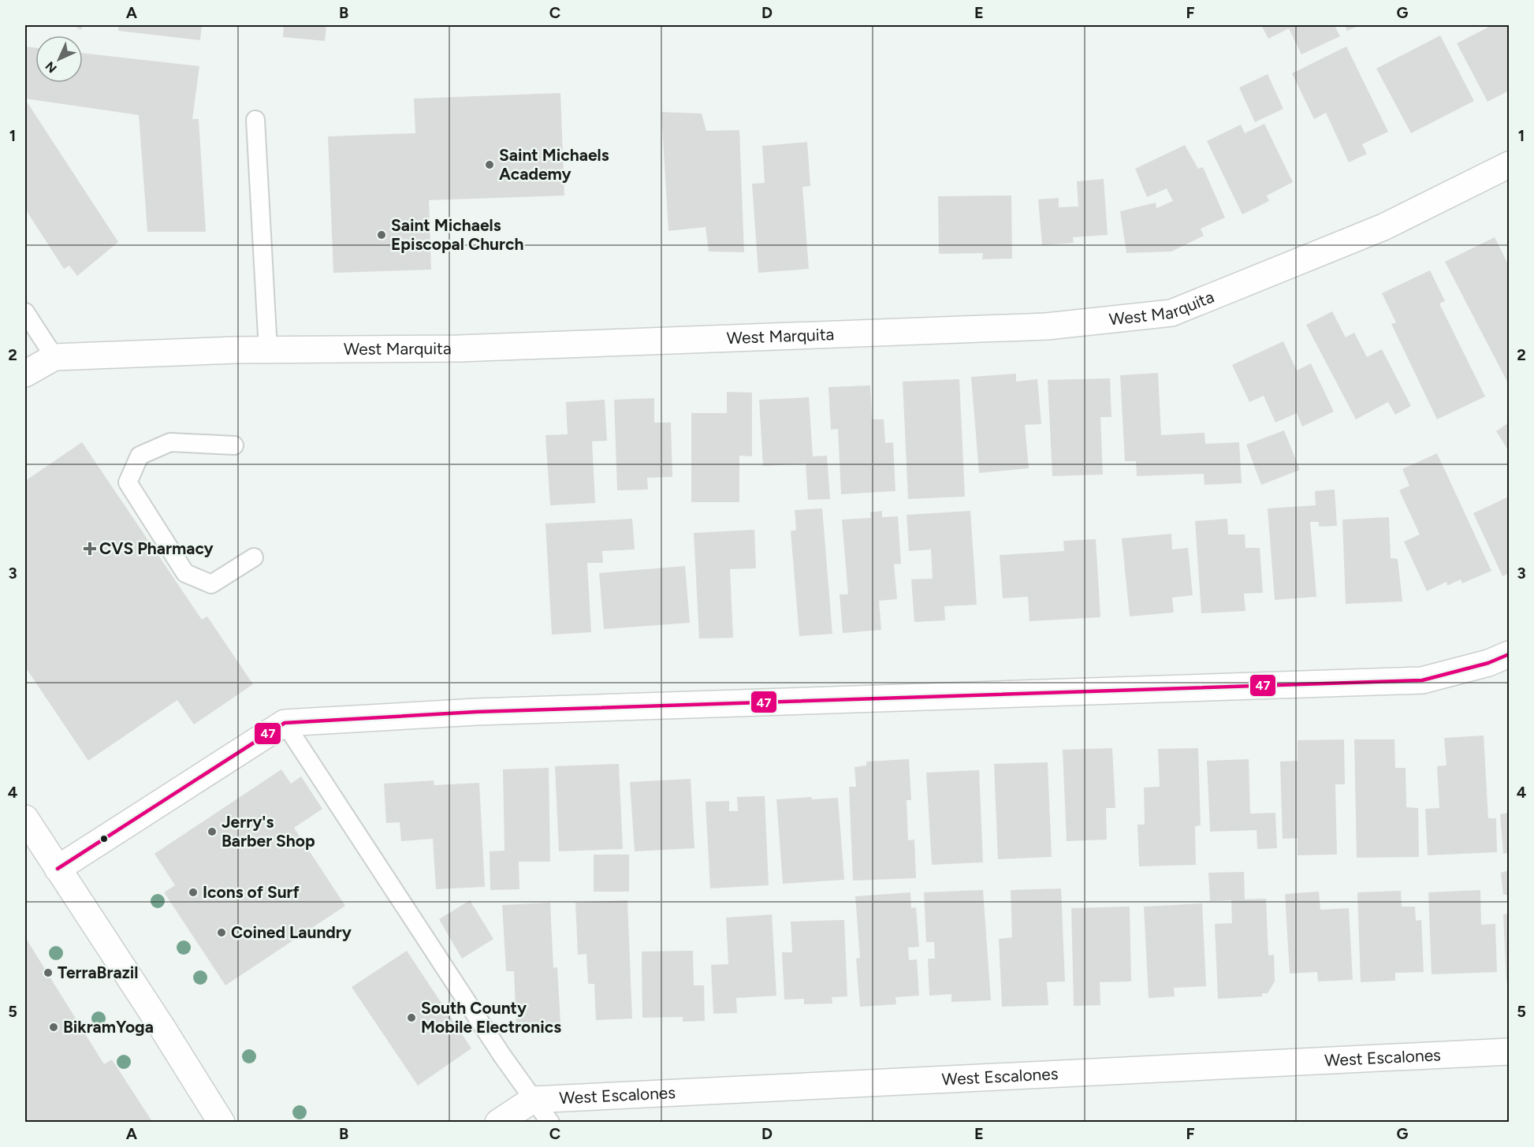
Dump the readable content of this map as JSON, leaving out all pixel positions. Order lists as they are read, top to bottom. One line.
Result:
{"streets":{"street":["West Marquita","West Escalones"]},"places":{"other":["Saint Michaels Academy","Saint Michaels Episcopal Church","Jerry's Barber Shop","Icons of Surf","Coined Laundry","TerraBrazil","South County Mobile Electronics","BikramYoga"],"health":["CVS Pharmacy"]},"lines":["transit line 47"],"north":"bottom left","grid":{"columns":["A","B","C","D","E","F","G"],"rows":["1","2","3","4","5"]}}
